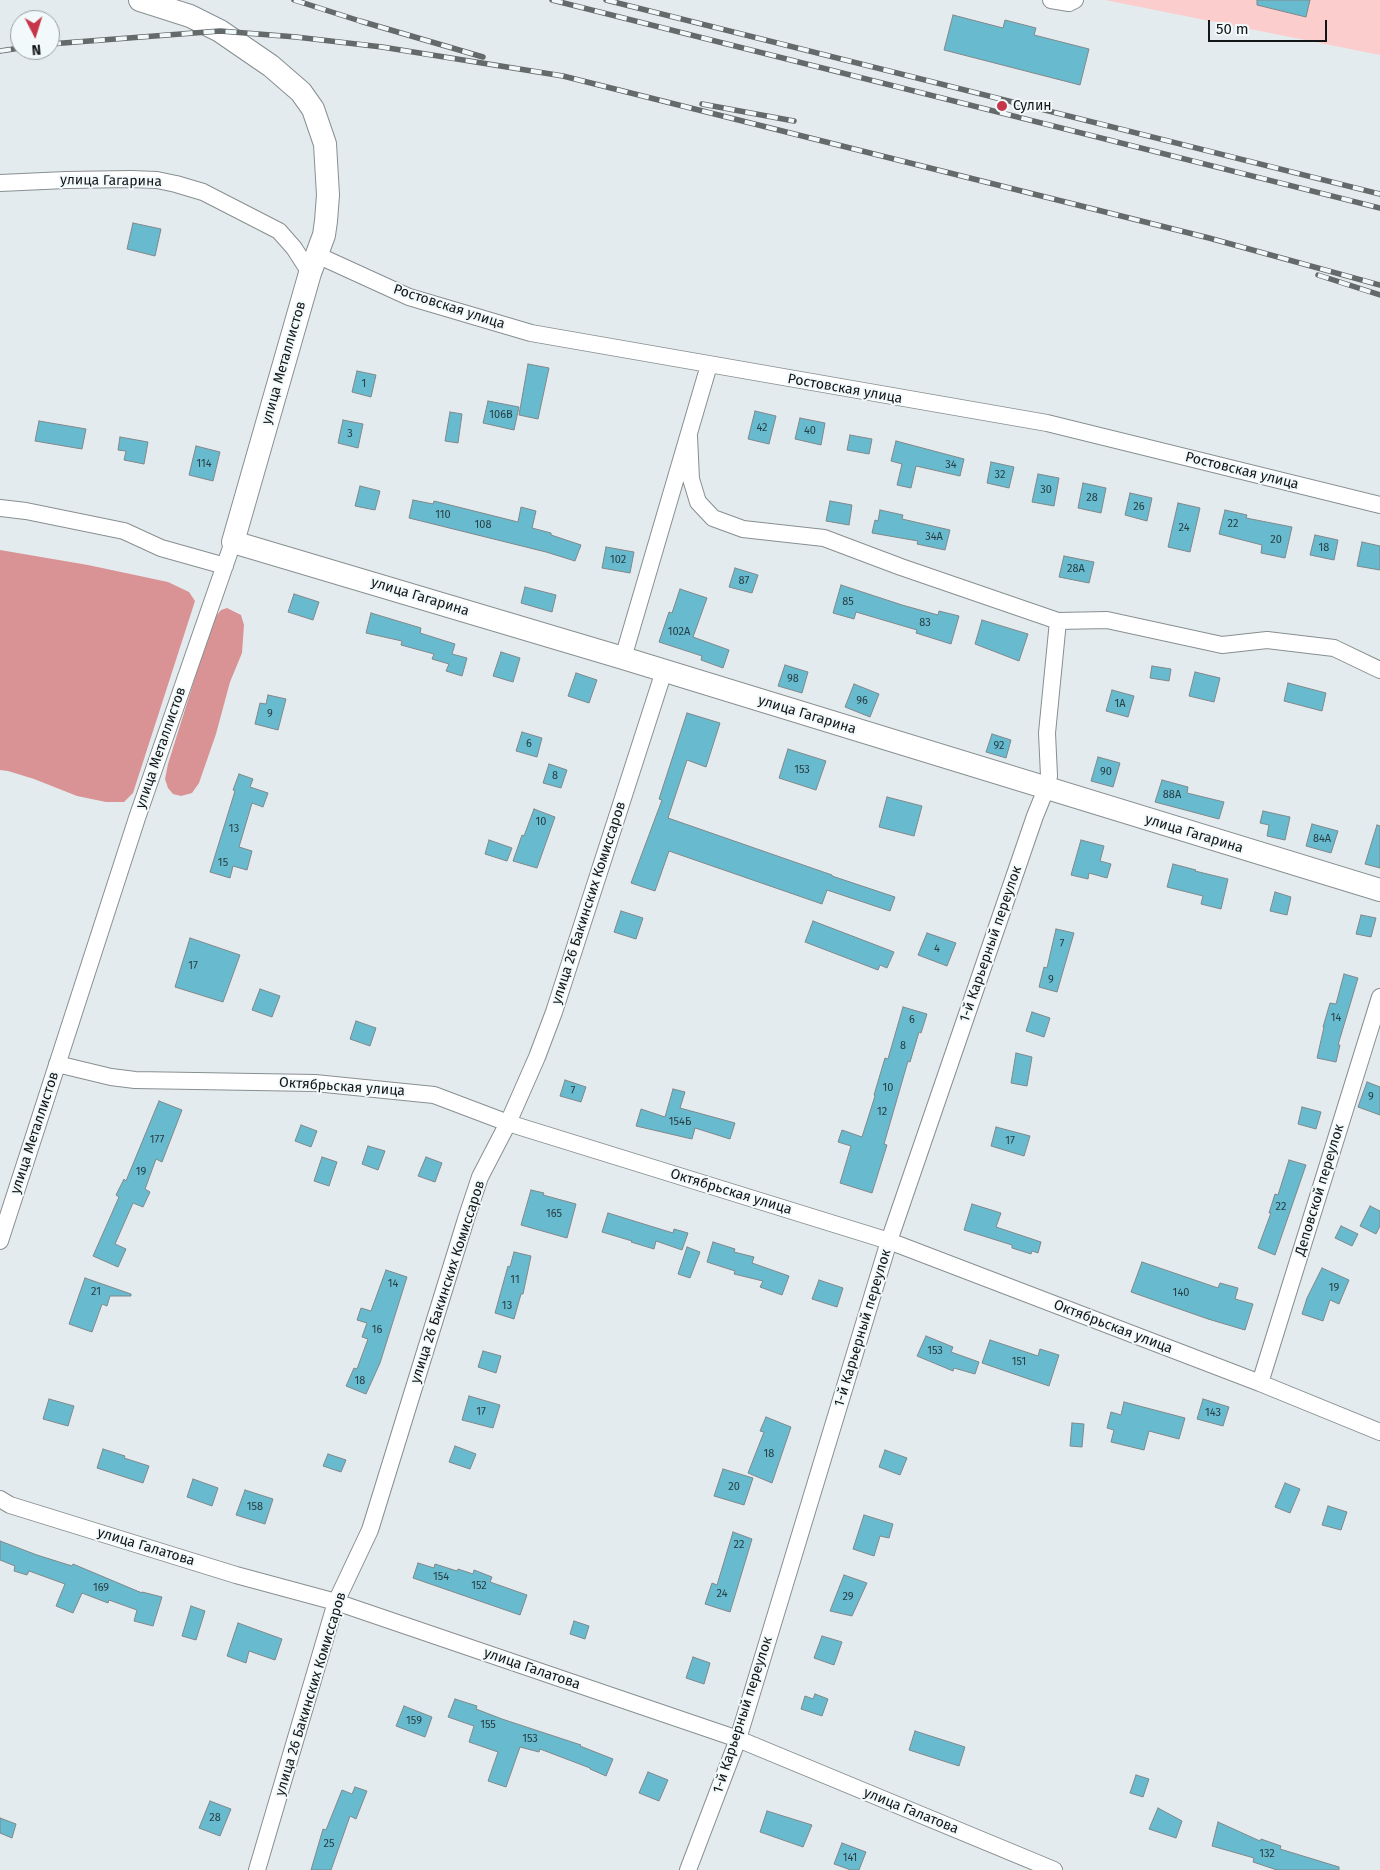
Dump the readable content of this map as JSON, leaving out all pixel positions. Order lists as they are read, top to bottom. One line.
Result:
{"streets":{"main road":["улица Гагарина","улица Металлистов"],"street":["Ростовская улица","улица 26 Бакинских Комиссаров","1-й Карьерный переулок","Октябрьская улица","Деповской переулок","улица Галатова"]},"crossings":[["улица Гагарина","Ростовская улица"],["улица Гагарина","улица Металлистов"],["улица Гагарина","улица 26 Бакинских Комиссаров"],["улица Гагарина","1-й Карьерный переулок"],["Ростовская улица","улица Металлистов"],["улица Металлистов","Октябрьская улица"],["улица 26 Бакинских Комиссаров","Октябрьская улица"],["улица 26 Бакинских Комиссаров","улица Галатова"],["1-й Карьерный переулок","Октябрьская улица"],["1-й Карьерный переулок","улица Галатова"],["Октябрьская улица","Деповской переулок"]],"places":["Сулин"],"house_numbers":["1","106В","42","40","3","114","34","32","30","28","26","110","22","108","24","34А","20","18","102","28А","87","85","83","102А","98","96","1А","9","6","92","153","90","8","88А","10","13","84А","15","7","4","17","9","14","6","8","10","7","9","12","154Б","177","17","19","22","165","11","14","19","21","140","13","16","153","151","18","17","143","18","20","158","22","154","152","169","24","29","159","155","153","28","25","132","141"],"scale_bar":"50 m","north":"bottom"}
